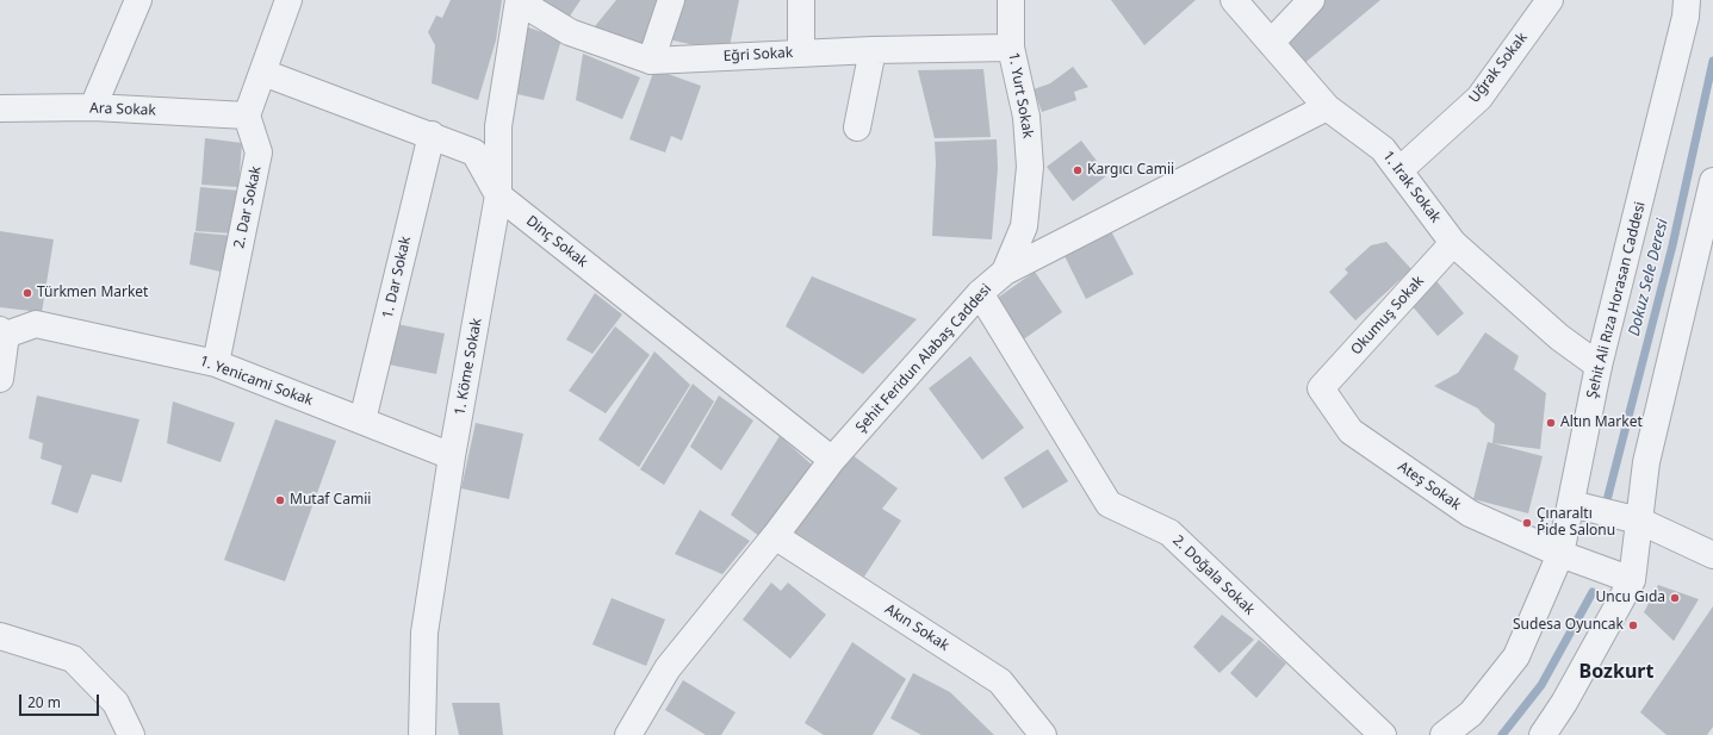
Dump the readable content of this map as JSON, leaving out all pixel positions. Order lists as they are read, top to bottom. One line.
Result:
{"streets":{"street":["Eğri Sokak","Uğrak Sokak","1. Yurt Sokak","Ara Sokak","1. Irak Sokak","2. Dar Sokak","Dinç Sokak","1. Dar Sokak","Şehit Ali Rıza Horasan Caddesi","Okumuş Sokak","Şehit Feridun Alabaş Caddesi","1. Köme Sokak","1. Yenicami Sokak","Ateş Sokak","2. Doğala Sokak","Akın Sokak"]},"crossings":[["Eğri Sokak","1. Yurt Sokak"],["Eğri Sokak","1. Köme Sokak"],["Uğrak Sokak","1. Irak Sokak"],["1. Yurt Sokak","Şehit Feridun Alabaş Caddesi"],["Ara Sokak","2. Dar Sokak"],["1. Irak Sokak","Şehit Ali Rıza Horasan Caddesi"],["1. Irak Sokak","Okumuş Sokak"],["1. Irak Sokak","Şehit Feridun Alabaş Caddesi"],["2. Dar Sokak","1. Yenicami Sokak"],["Dinç Sokak","1. Dar Sokak"],["Dinç Sokak","Şehit Feridun Alabaş Caddesi"],["Dinç Sokak","1. Köme Sokak"],["1. Dar Sokak","1. Yenicami Sokak"],["Şehit Ali Rıza Horasan Caddesi","Ateş Sokak"],["Okumuş Sokak","Ateş Sokak"],["Şehit Feridun Alabaş Caddesi","2. Doğala Sokak"],["Şehit Feridun Alabaş Caddesi","Akın Sokak"],["1. Köme Sokak","1. Yenicami Sokak"]],"districts":["Bozkurt"],"water":["Dokuz Sele Deresi"],"places":["Kargıcı Camii","Türkmen Market","Altın Market","Mutaf Camii","Çınaraltı Pide Salonu","Uncu Gıda","Sudesa Oyuncak"],"scale_bar":"20 m"}
